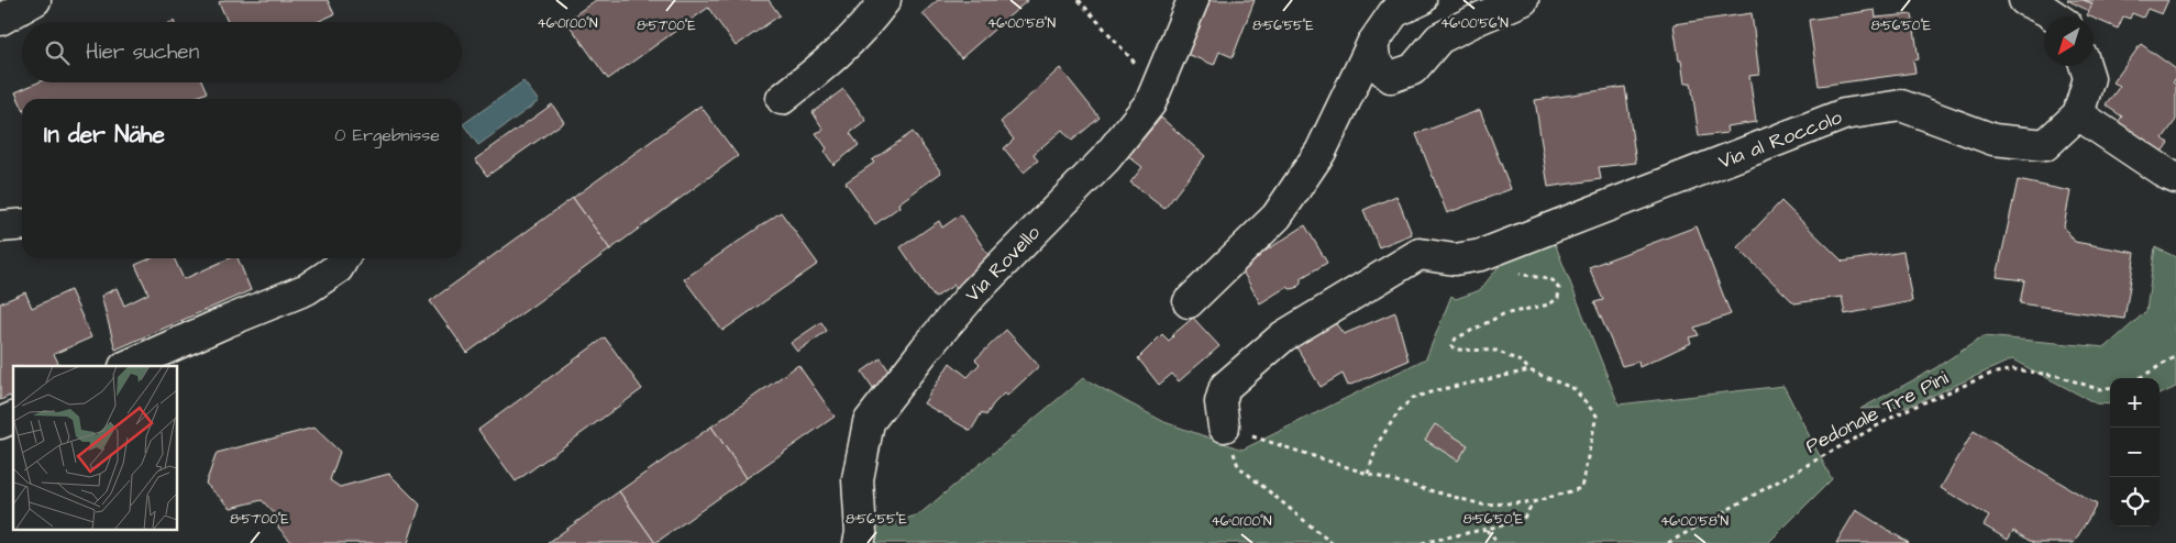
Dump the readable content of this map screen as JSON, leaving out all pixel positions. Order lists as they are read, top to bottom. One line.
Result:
{"streets":{"street":["Via al Roccolo","Via Rovello"],"path":["Pedonale Tre Pini"]},"north":"bottom left","page":{"search":"Hier suchen","heading":["In der Nähe","0 Ergebnisse"],"map_buttons":["+","−"]},"coordinates":["46°00'58\"N","46°00'56\"N","46°01'00\"N","8°57'00\"E","8°56'55\"E","8°56'50\"E"]}
